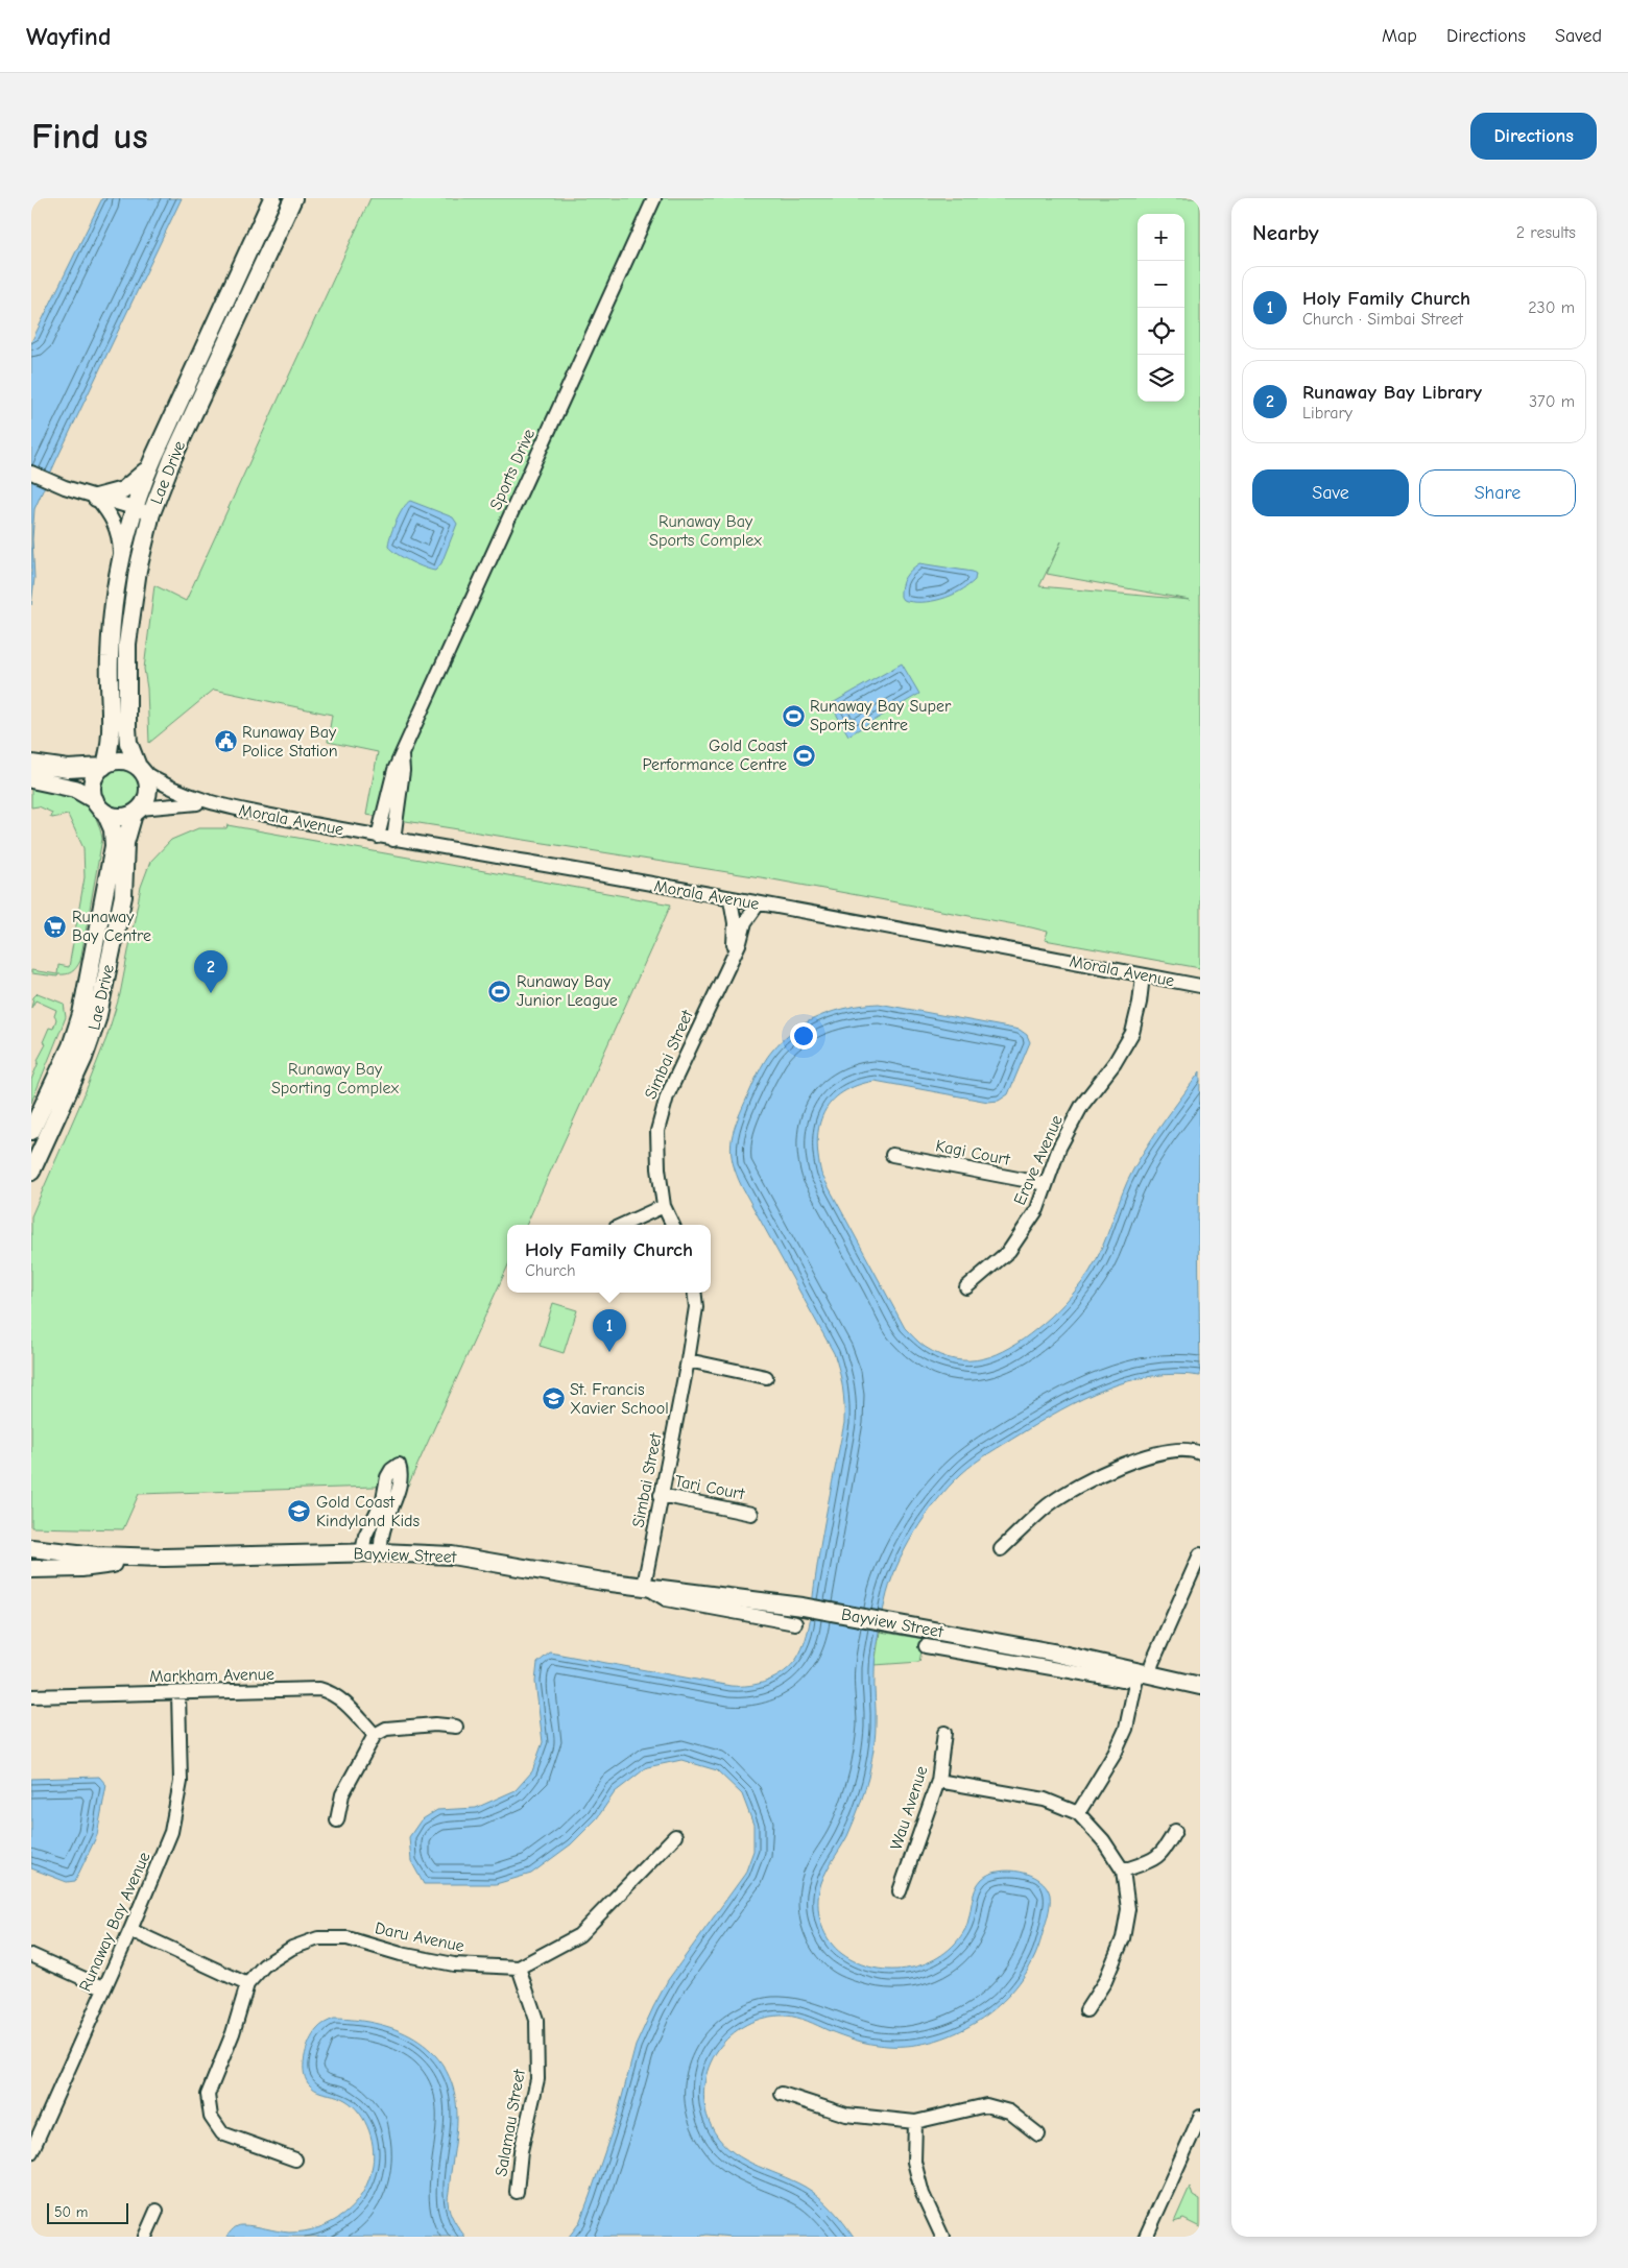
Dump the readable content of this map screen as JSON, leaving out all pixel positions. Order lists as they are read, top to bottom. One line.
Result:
{"streets":{"main road":["Lae Drive","Bayview Street"],"street":["Sports Drive","Morala Avenue","Simbai Street","Kagi Court","Erave Avenue","Tari Court","Markham Avenue","Wau Avenue","Runaway Bay Avenue","Daru Avenue","Salamau Street"]},"crossings":[["Sports Drive","Morala Avenue"],["Lae Drive","Morala Avenue"],["Morala Avenue","Simbai Street"],["Morala Avenue","Erave Avenue"],["Simbai Street","Tari Court"],["Simbai Street","Bayview Street"],["Kagi Court","Erave Avenue"],["Markham Avenue","Runaway Bay Avenue"],["Daru Avenue","Salamau Street"]],"parks":["Runaway Bay Sports Complex","Runaway Bay Sporting Complex"],"places":{"sports":["Runaway Bay Super Sports Centre","Gold Coast Performance Centre","Runaway Bay Junior League"],"public building":["Runaway Bay Police Station"],"supermarket":["Runaway Bay Centre"],"school or university":["St. Francis Xavier School","Gold Coast Kindyland Kids"]},"scale_bar":"50 m","page":{"header":"Wayfind","nav":["Map","Directions","Saved"],"buttons":["Directions",["Save","Share"]],"title":"Find us","heading":["Nearby","2 results"],"map_buttons":["+","−"],"list":[{"mark":"1","name":"Holy Family Church","note":"Church · Simbai Street","value":"230 m"},{"mark":"2","name":"Runaway Bay Library","note":"Library","value":"370 m"}],"pins":["2","1"],"popup":["Holy Family Church","Church"],"scale":"50 m"}}
